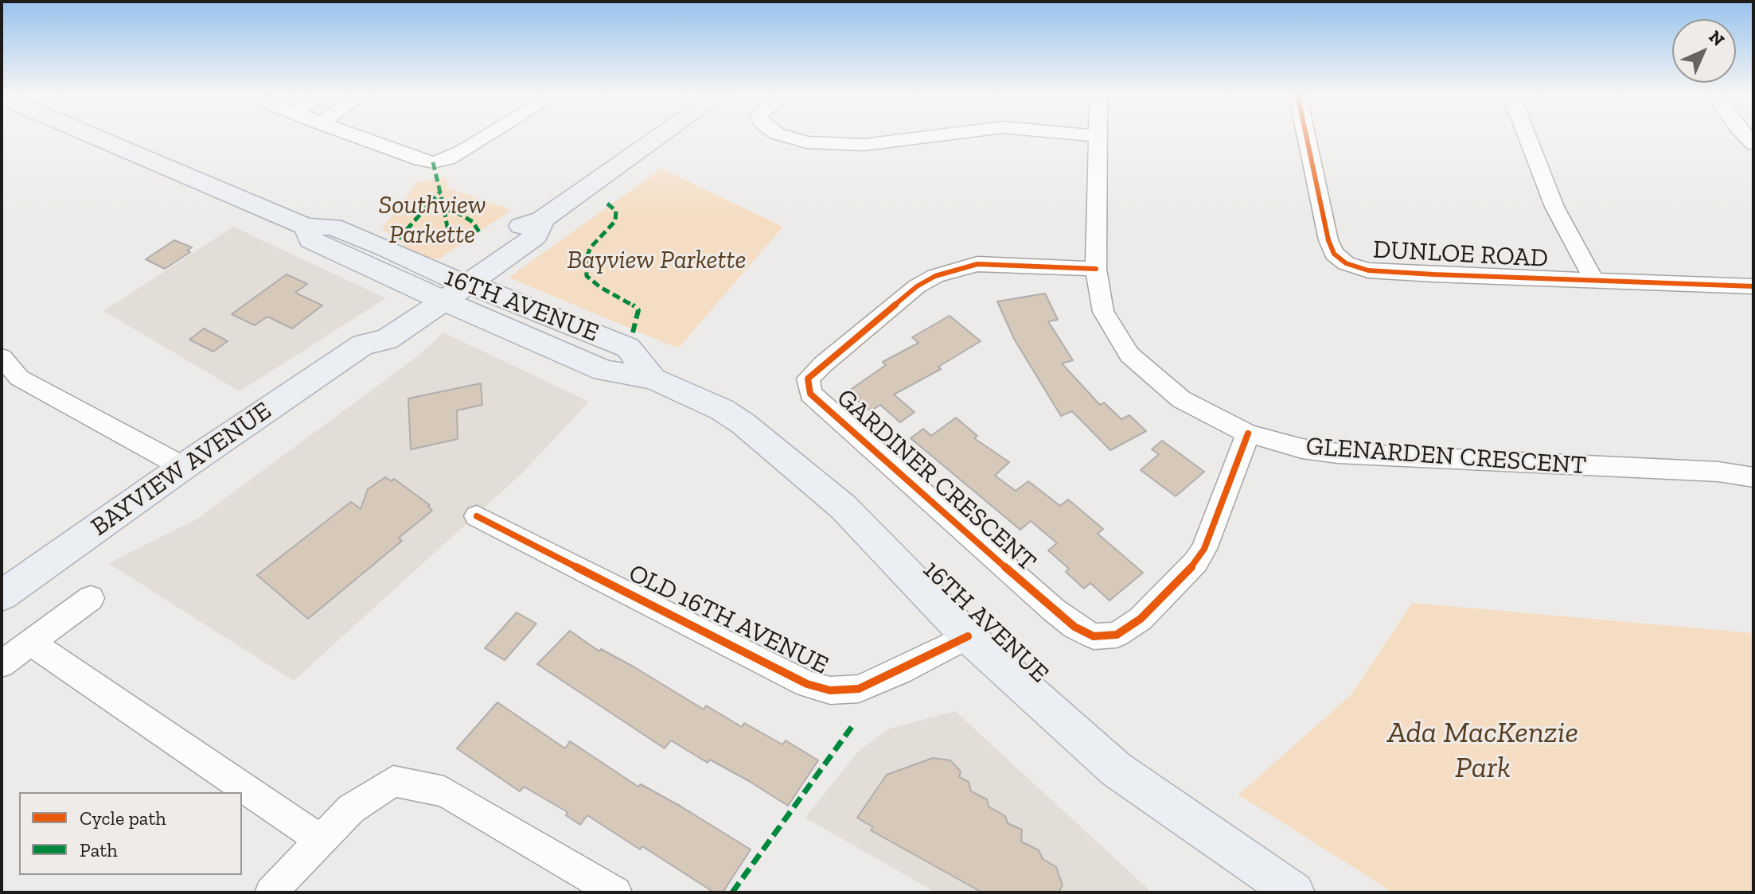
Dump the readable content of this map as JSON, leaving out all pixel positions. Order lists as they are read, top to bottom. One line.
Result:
{"streets":{"main road":["16TH AVENUE","BAYVIEW AVENUE"],"street":["DUNLOE ROAD","GLENARDEN CRESCENT","GARDINER CRESCENT","OLD 16TH AVENUE"]},"crossings":[["16TH AVENUE","BAYVIEW AVENUE"],["16TH AVENUE","OLD 16TH AVENUE"],["GLENARDEN CRESCENT","GARDINER CRESCENT"]],"parks":["Southview Parkette","Bayview Parkette","Ada MacKenzie Park"],"legend":["Cycle path","Path"],"north":"top right"}
